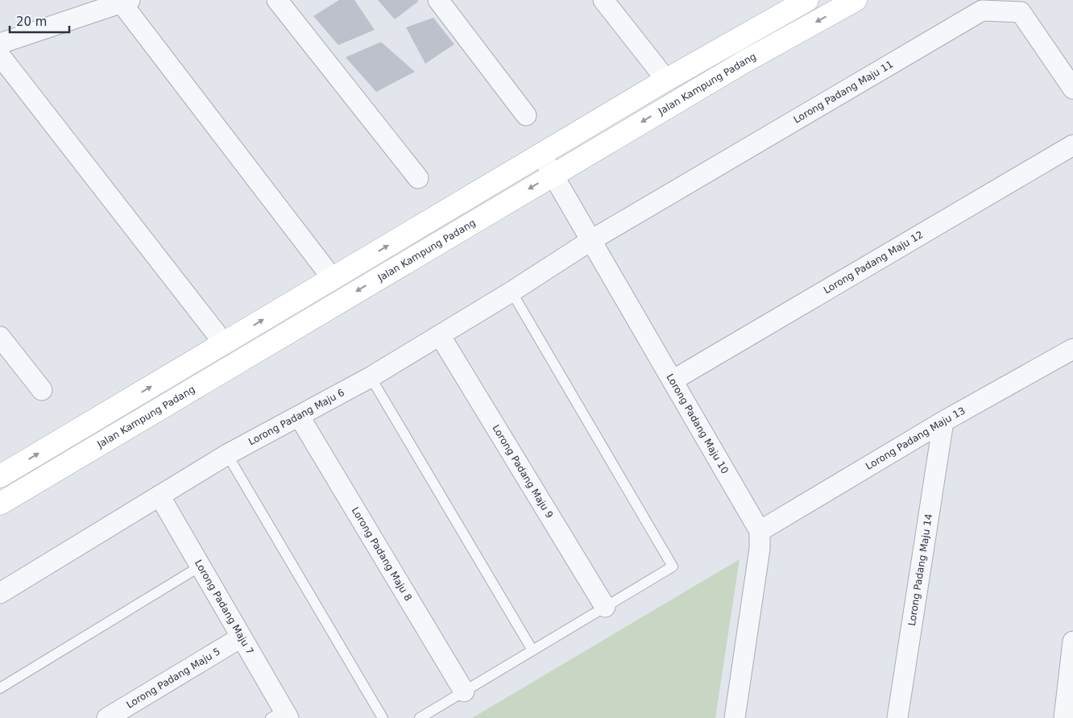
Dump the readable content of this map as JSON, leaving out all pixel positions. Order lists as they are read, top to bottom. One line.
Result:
{"streets":{"street":["Jalan Kampung Padang","Lorong Padang Maju 11","Lorong Padang Maju 12","Lorong Padang Maju 6","Lorong Padang Maju 10","Lorong Padang Maju 13","Lorong Padang Maju 9","Lorong Padang Maju 8","Lorong Padang Maju 14","Lorong Padang Maju 7","Lorong Padang Maju 5"]},"crossings":[["Jalan Kampung Padang","Lorong Padang Maju 10"],["Lorong Padang Maju 11","Lorong Padang Maju 6"],["Lorong Padang Maju 11","Lorong Padang Maju 10"],["Lorong Padang Maju 12","Lorong Padang Maju 10"],["Lorong Padang Maju 6","Lorong Padang Maju 10"],["Lorong Padang Maju 6","Lorong Padang Maju 9"],["Lorong Padang Maju 6","Lorong Padang Maju 8"],["Lorong Padang Maju 6","Lorong Padang Maju 7"],["Lorong Padang Maju 10","Lorong Padang Maju 13"],["Lorong Padang Maju 13","Lorong Padang Maju 14"],["Lorong Padang Maju 7","Lorong Padang Maju 5"]],"scale_bar":"20 m"}
